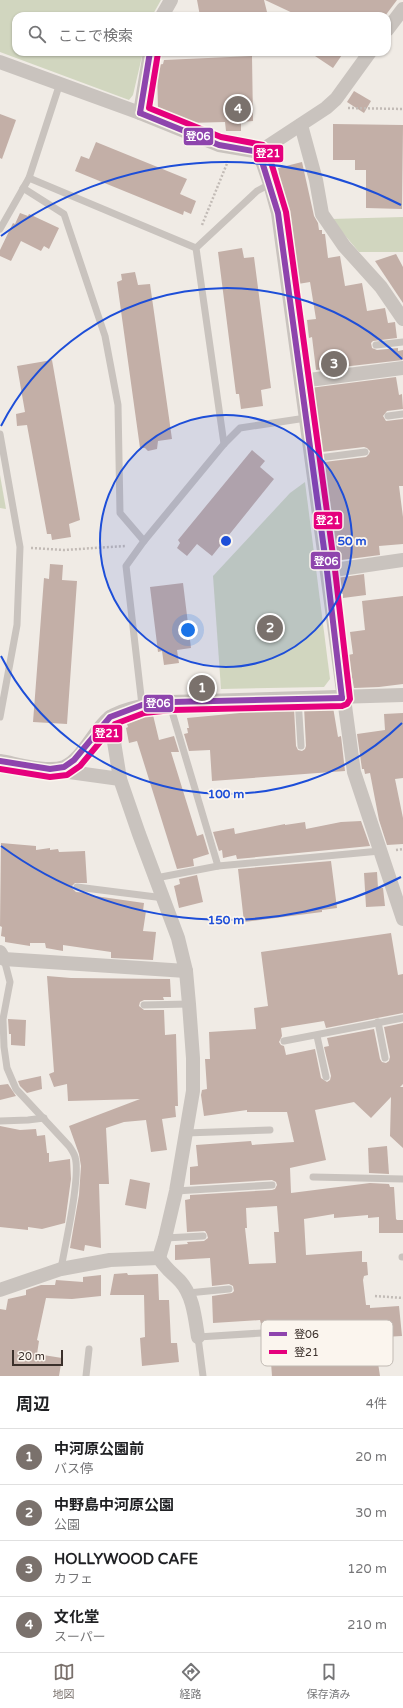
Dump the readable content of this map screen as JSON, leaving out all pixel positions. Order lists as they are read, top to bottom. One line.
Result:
{"lines":["transit line 登06","transit line 登21"],"legend":["登06","登21"],"scale_bar":"20 m","page":{"search":"ここで検索","pins":["4","3","2","1"],"scale":"20 m","heading":["周辺","4件"],"list":[{"mark":"1","name":"中河原公園前","note":"バス停","value":"20 m"},{"mark":"2","name":"中野島中河原公園","note":"公園","value":"30 m"},{"mark":"3","name":"HOLLYWOOD CAFE","note":"カフェ","value":"120 m"},{"mark":"4","name":"文化堂","note":"スーパー","value":"210 m"}],"nav":["地図","経路","保存済み"]},"rings":["50 m","100 m","150 m"]}
